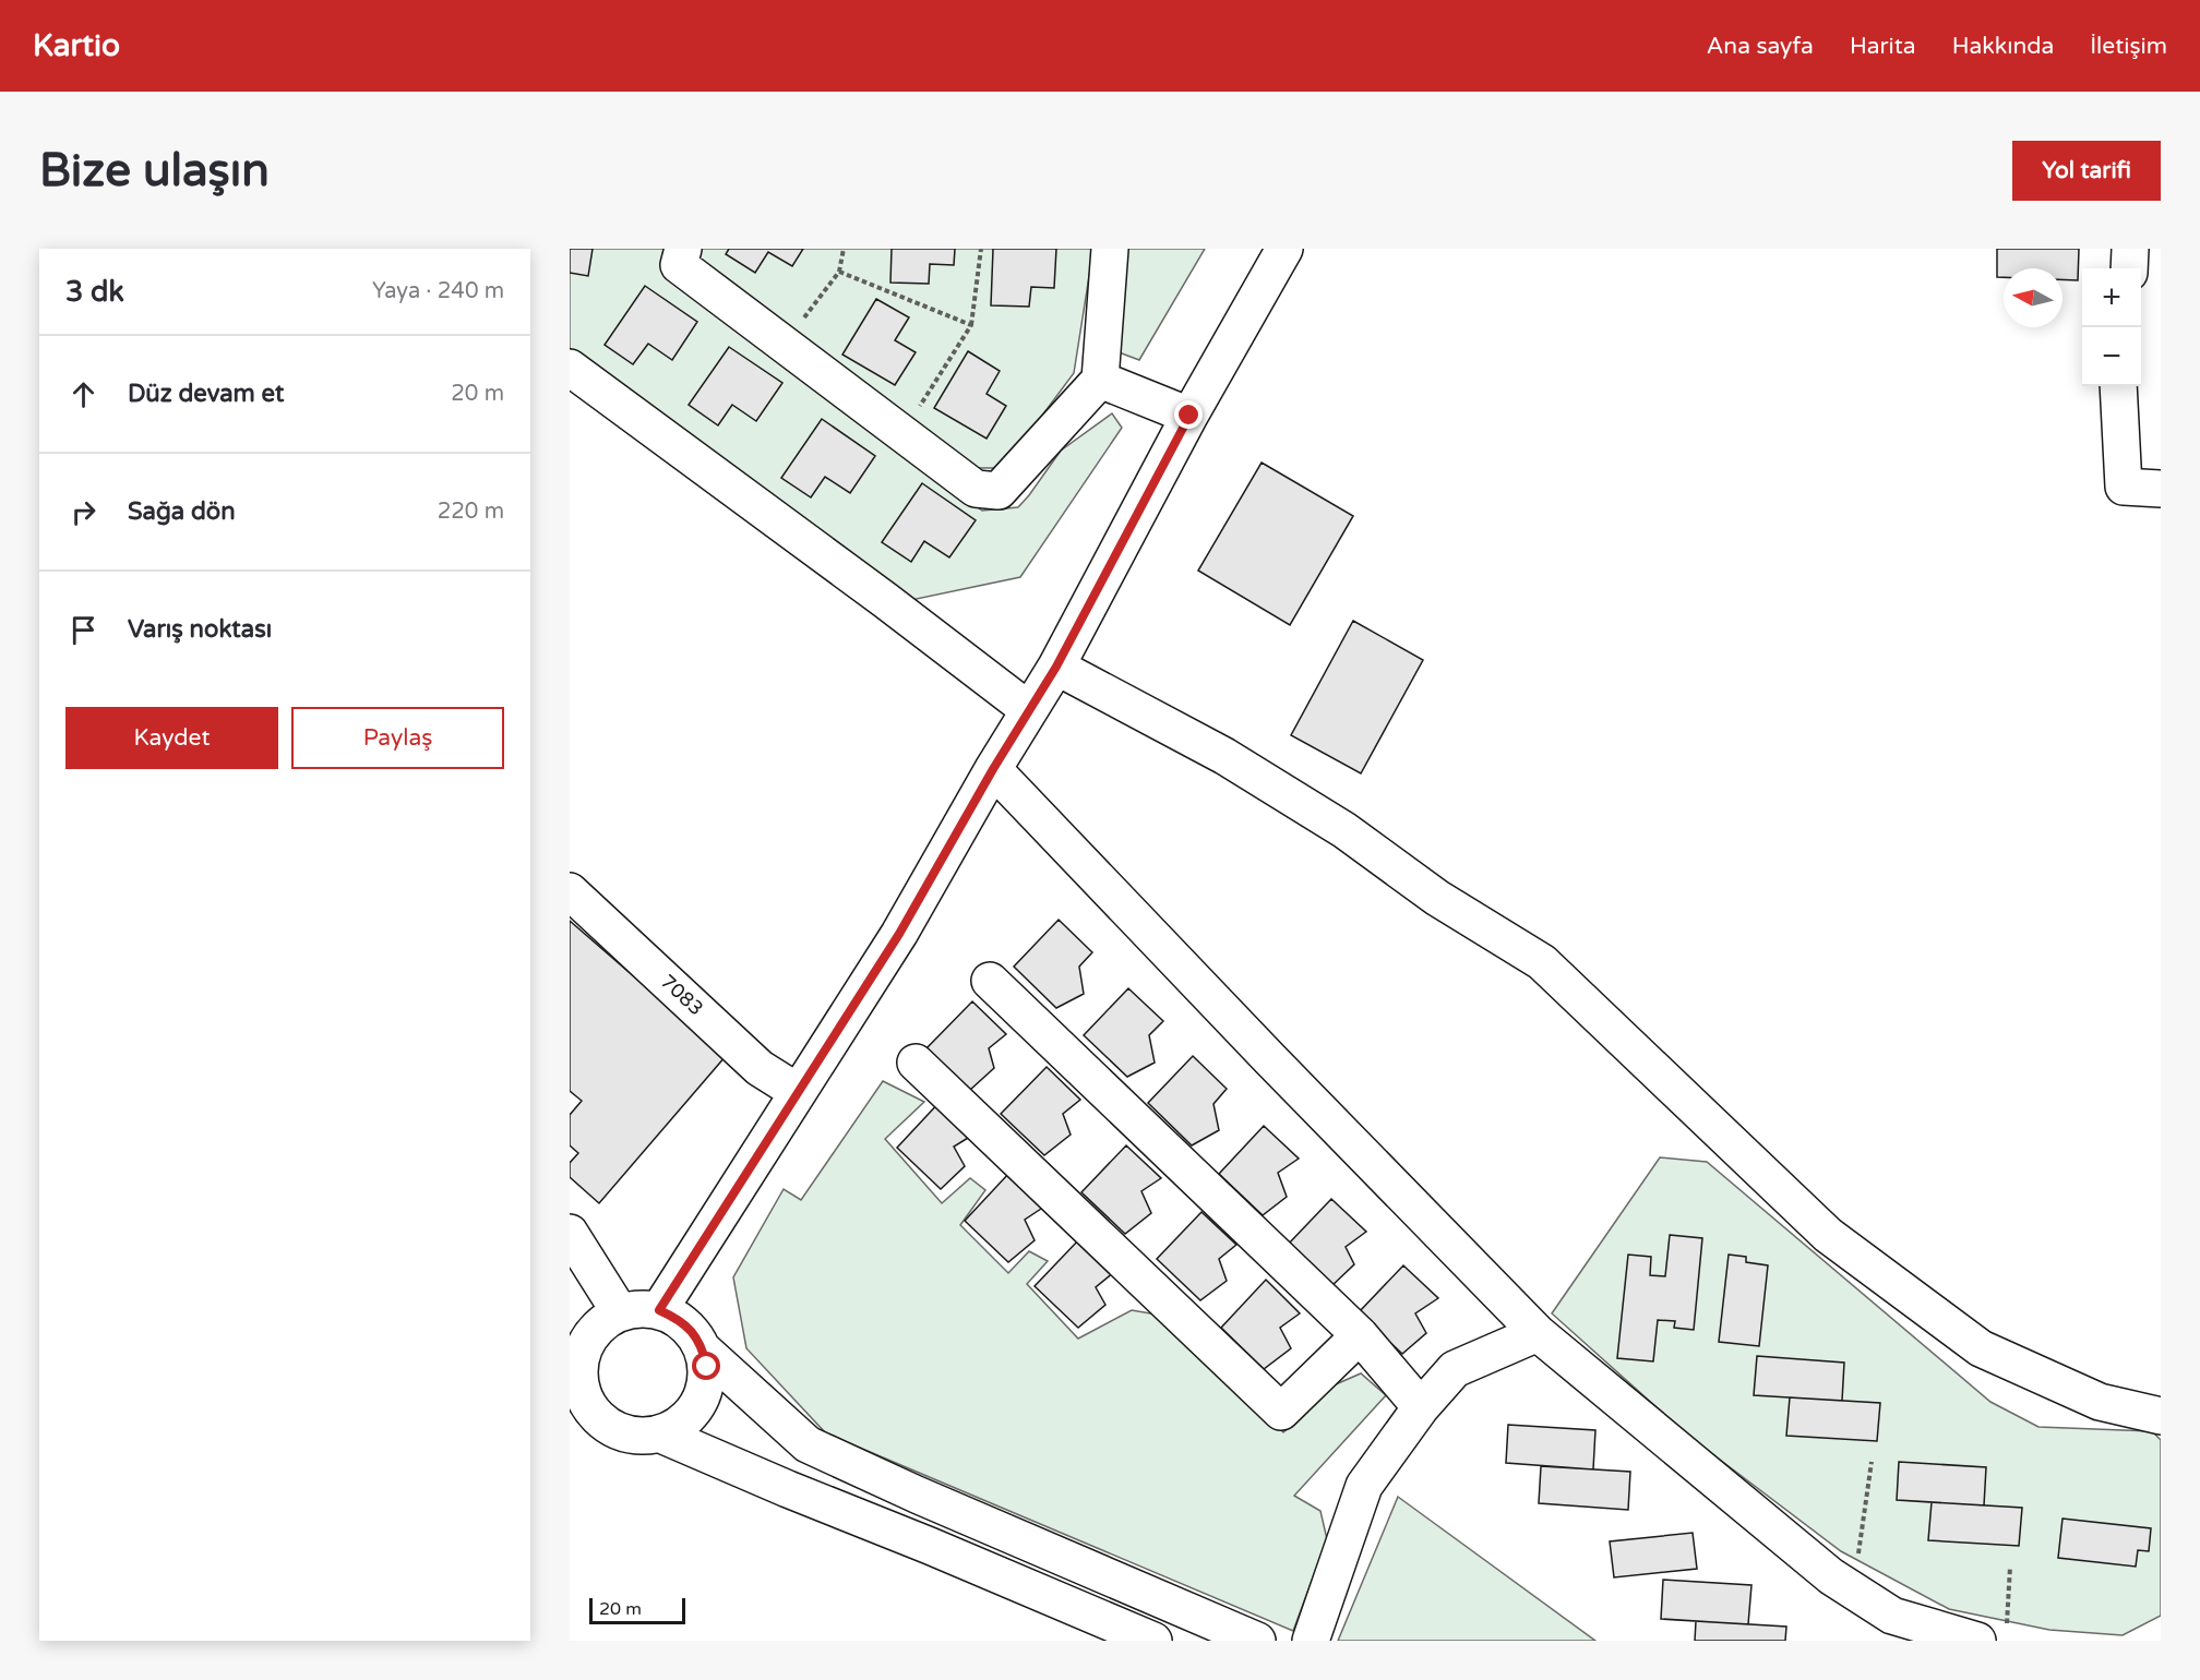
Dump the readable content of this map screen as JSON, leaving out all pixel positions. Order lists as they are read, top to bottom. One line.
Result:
{"streets":{"street":["7083"]},"scale_bar":"20 m","north":"left","page":{"header":"Kartio","nav":["Ana sayfa","Harita","Hakkında","İletişim"],"buttons":["Yol tarifi",["Kaydet","Paylaş"]],"title":"Bize ulaşın","heading":["3 dk","Yaya · 240 m"],"map_buttons":["+","−"],"list":[["Düz devam et","20 m"],["Sağa dön","220 m"],"Varış noktası"],"scale":"20 m"}}
